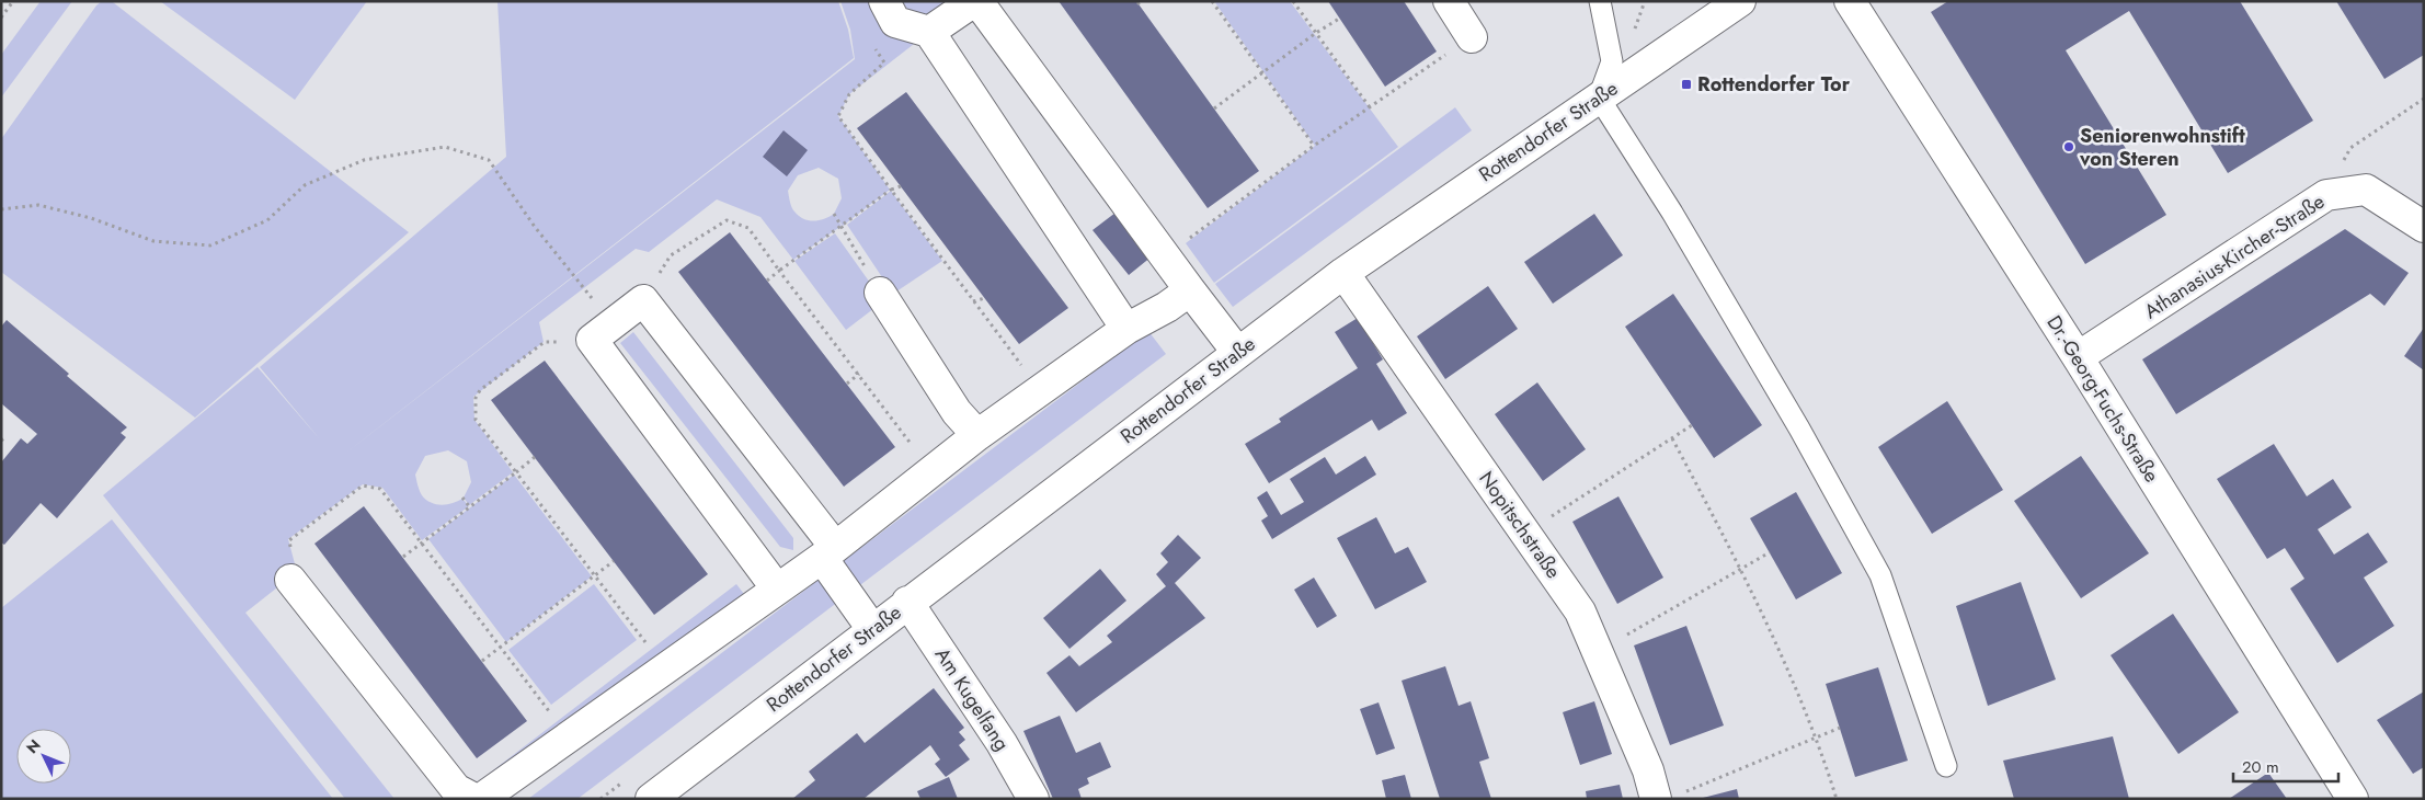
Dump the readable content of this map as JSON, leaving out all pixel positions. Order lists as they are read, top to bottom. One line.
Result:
{"streets":{"street":["Rottendorfer Straße","Athanasius-Kircher-Straße","Dr.-Georg-Fuchs-Straße","Nopitschstraße","Am Kugelfang"]},"crossings":[["Rottendorfer Straße","Nopitschstraße"],["Rottendorfer Straße","Am Kugelfang"],["Athanasius-Kircher-Straße","Dr.-Georg-Fuchs-Straße"]],"places":{"transit":["Rottendorfer Tor"],"other":["Seniorenwohnstift von Steren"]},"scale_bar":"20 m","north":"top left"}
